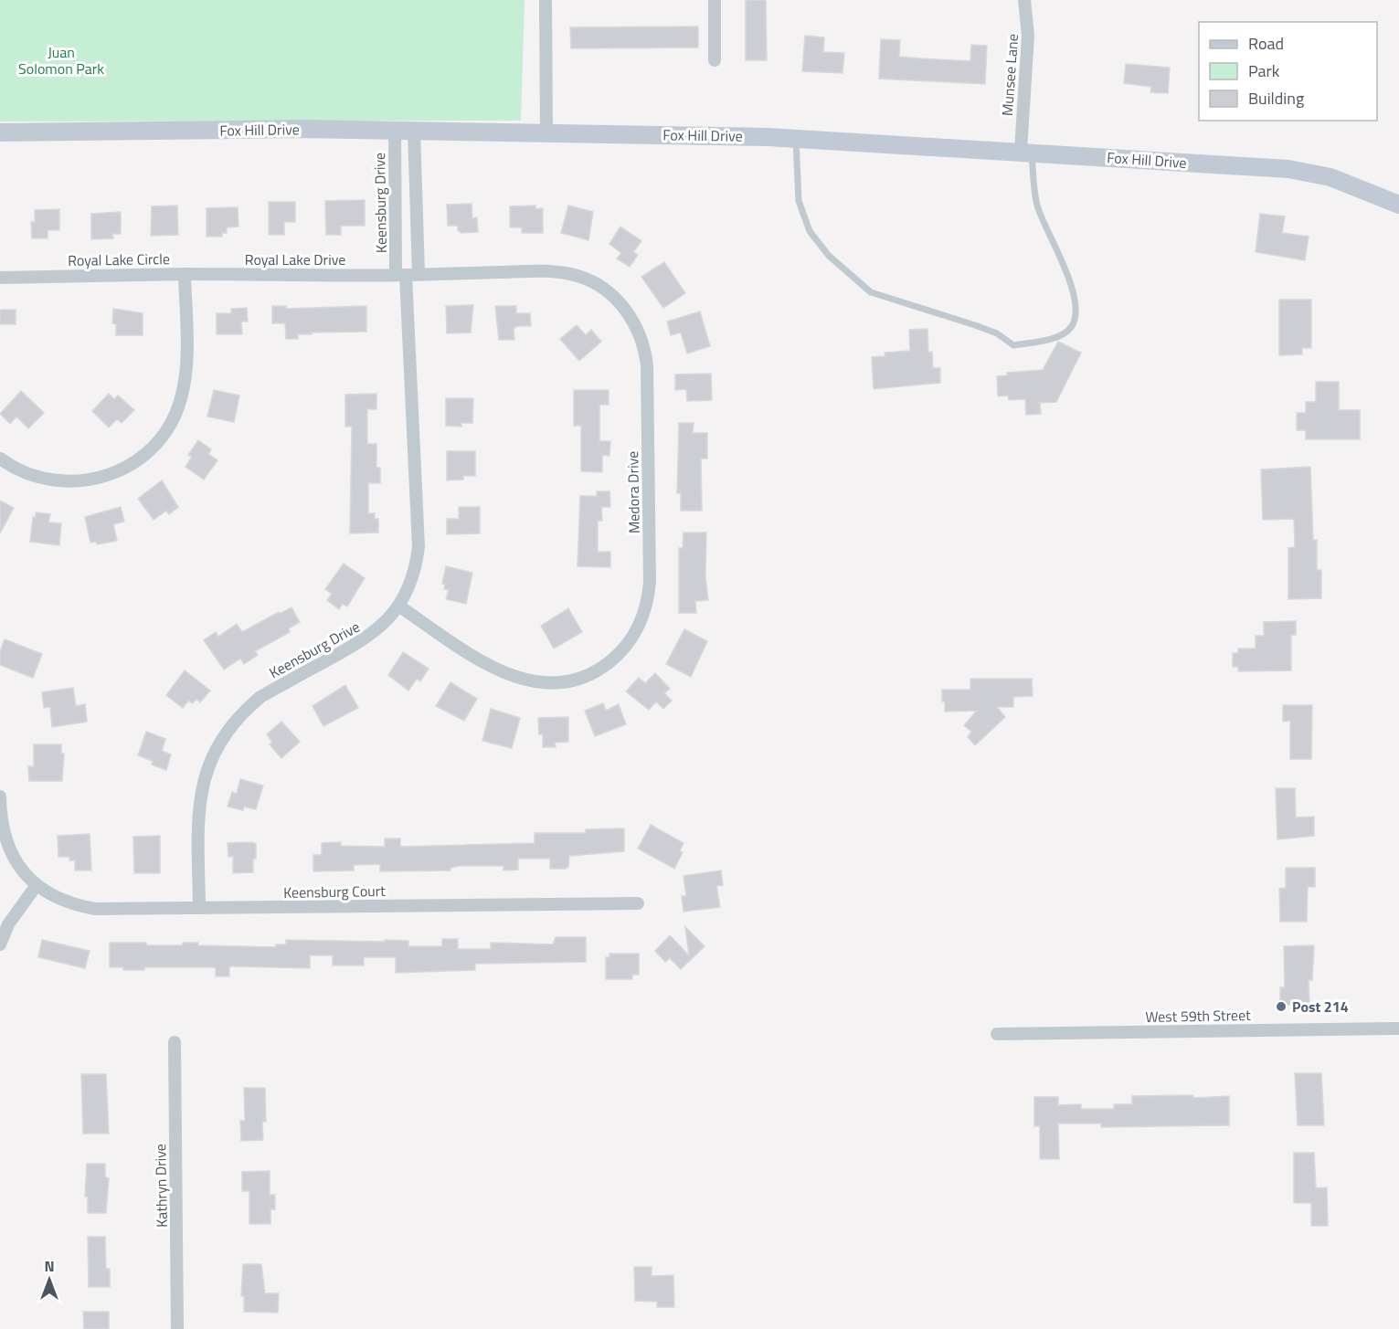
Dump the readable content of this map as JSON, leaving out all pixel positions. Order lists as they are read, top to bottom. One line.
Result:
{"streets":{"street":["Munsee Lane","Fox Hill Drive","Keensburg Drive","Royal Lake Circle","Royal Lake Drive","Medora Drive","Keensburg Court","West 59th Street","Kathryn Drive"]},"crossings":[["Munsee Lane","Fox Hill Drive"],["Fox Hill Drive","Keensburg Drive"],["Keensburg Drive","Royal Lake Drive"],["Keensburg Drive","Medora Drive"],["Keensburg Drive","Keensburg Court"],["Royal Lake Circle","Royal Lake Drive"],["Royal Lake Drive","Medora Drive"]],"parks":["Juan Solomon Park"],"places":["Post 214"],"legend":["Road","Park","Building"],"north":"top"}
